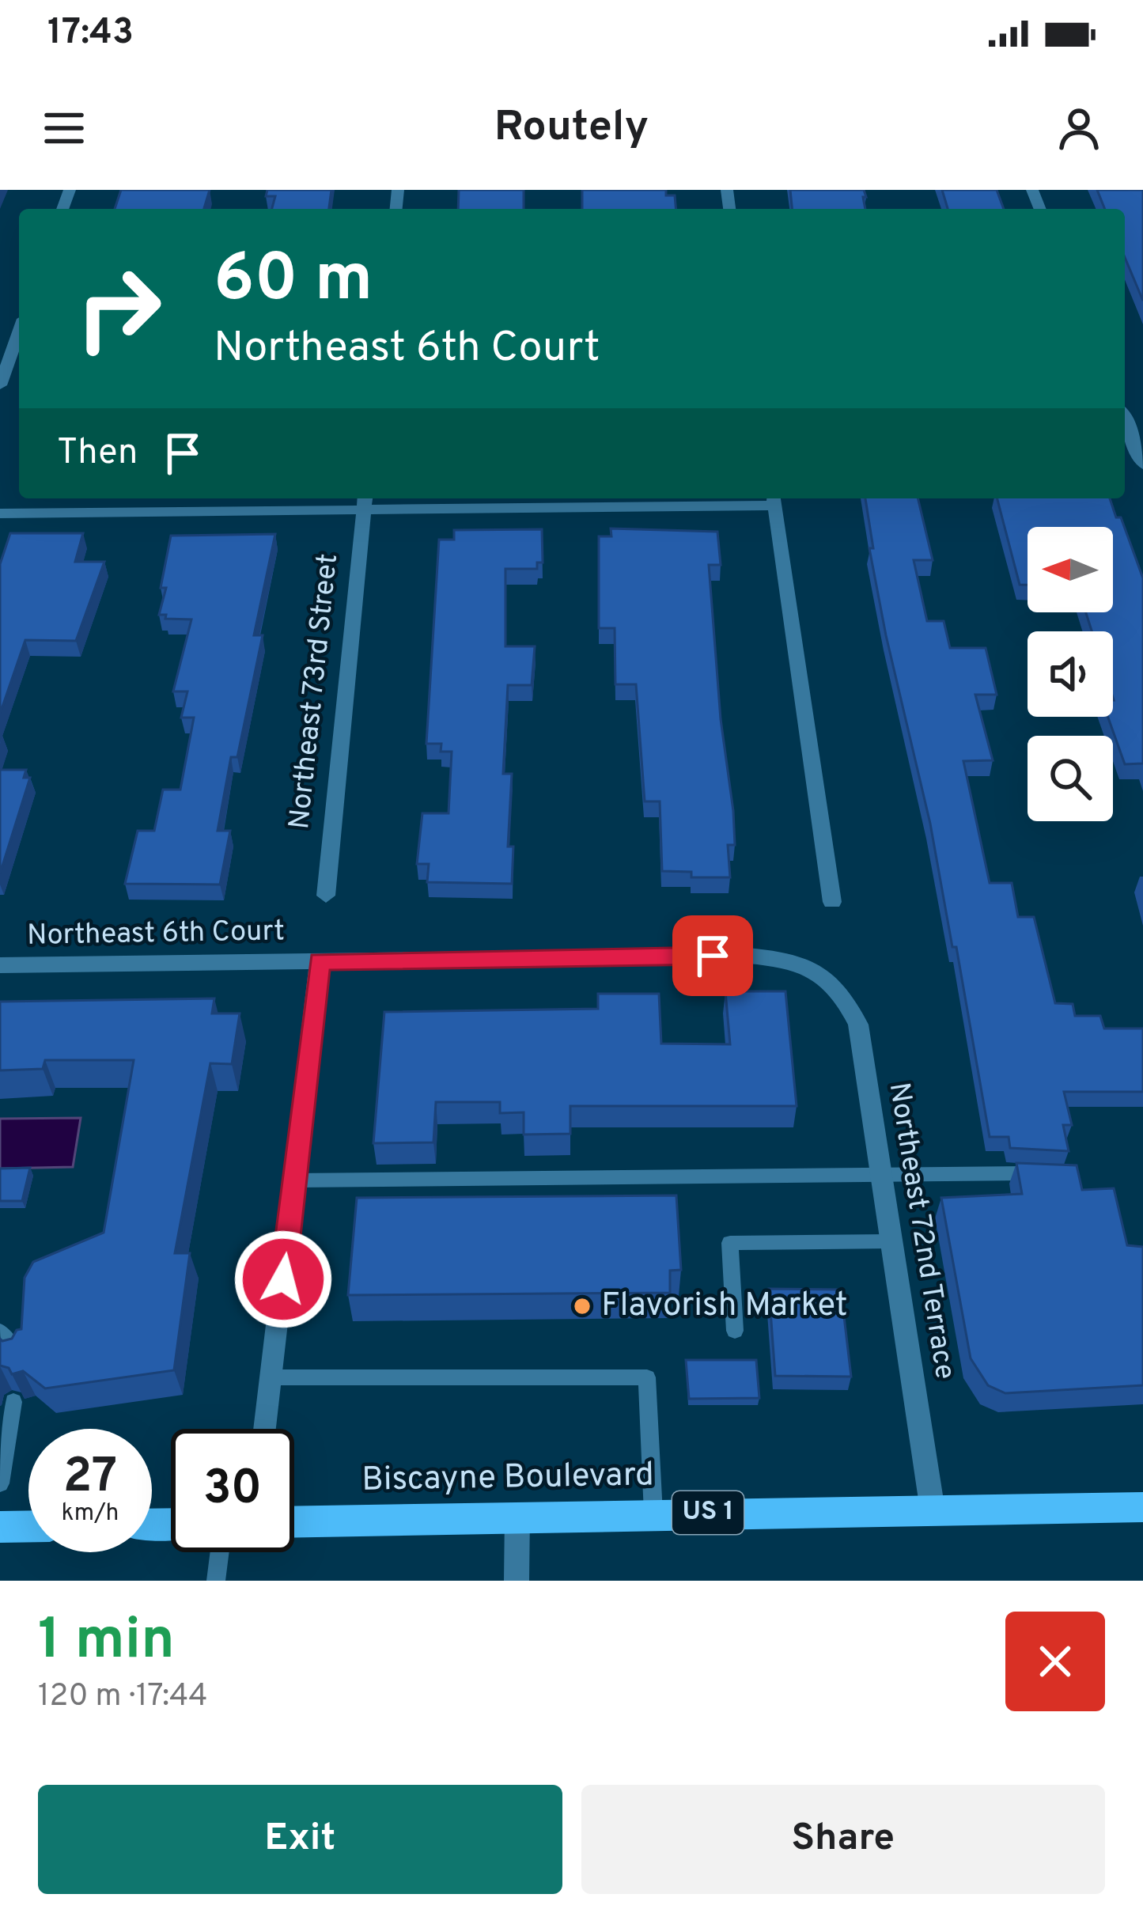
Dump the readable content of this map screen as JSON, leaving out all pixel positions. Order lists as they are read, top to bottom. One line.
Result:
{"streets":{"main road":["Biscayne Boulevard","US 1"],"street":["Northeast 73rd Street","Northeast 6th Court","Northeast 72nd Terrace"]},"crossings":[["Northeast 6th Court","Northeast 72nd Terrace"],["Northeast 72nd Terrace","Biscayne Boulevard"]],"places":["Flavorish Market"],"north":"left","page":{"status":"17:43","header":"Routely","turn":["60 m","Northeast 6th Court"],"then":"Then","speed":"27 km/h","limit":"30","heading":["1 min","120 m · 17:44"],"buttons":["Exit","Share"]}}
